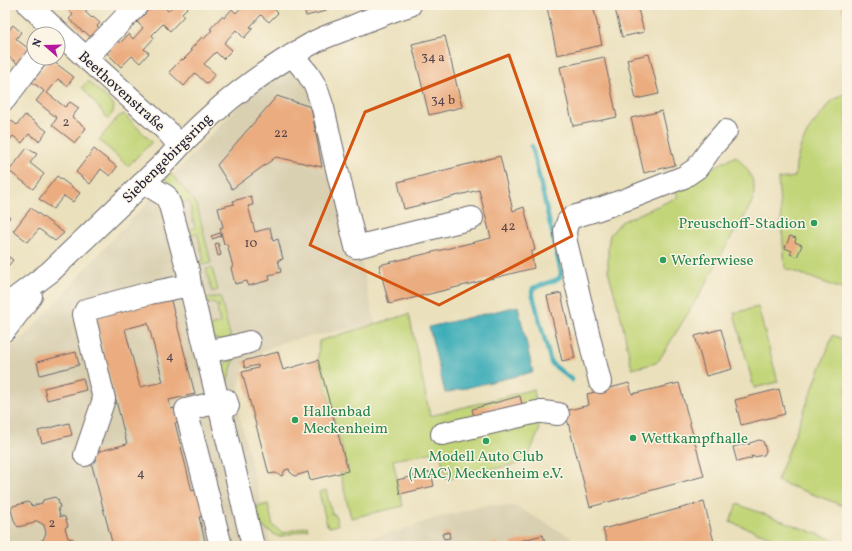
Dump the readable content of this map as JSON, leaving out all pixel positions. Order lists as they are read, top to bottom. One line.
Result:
{"streets":{"street":["Beethovenstraße","Siebengebirgsring"]},"crossings":[["Beethovenstraße","Siebengebirgsring"]],"places":["Preuschoff-Stadion","Werferwiese","Hallenbad Meckenheim","Wettkampfhalle","Modell Auto Club (MAC) Meckenheim e.V."],"house_numbers":["34 a","34 b","2","22","42","10","4","4","2"],"north":"left"}
